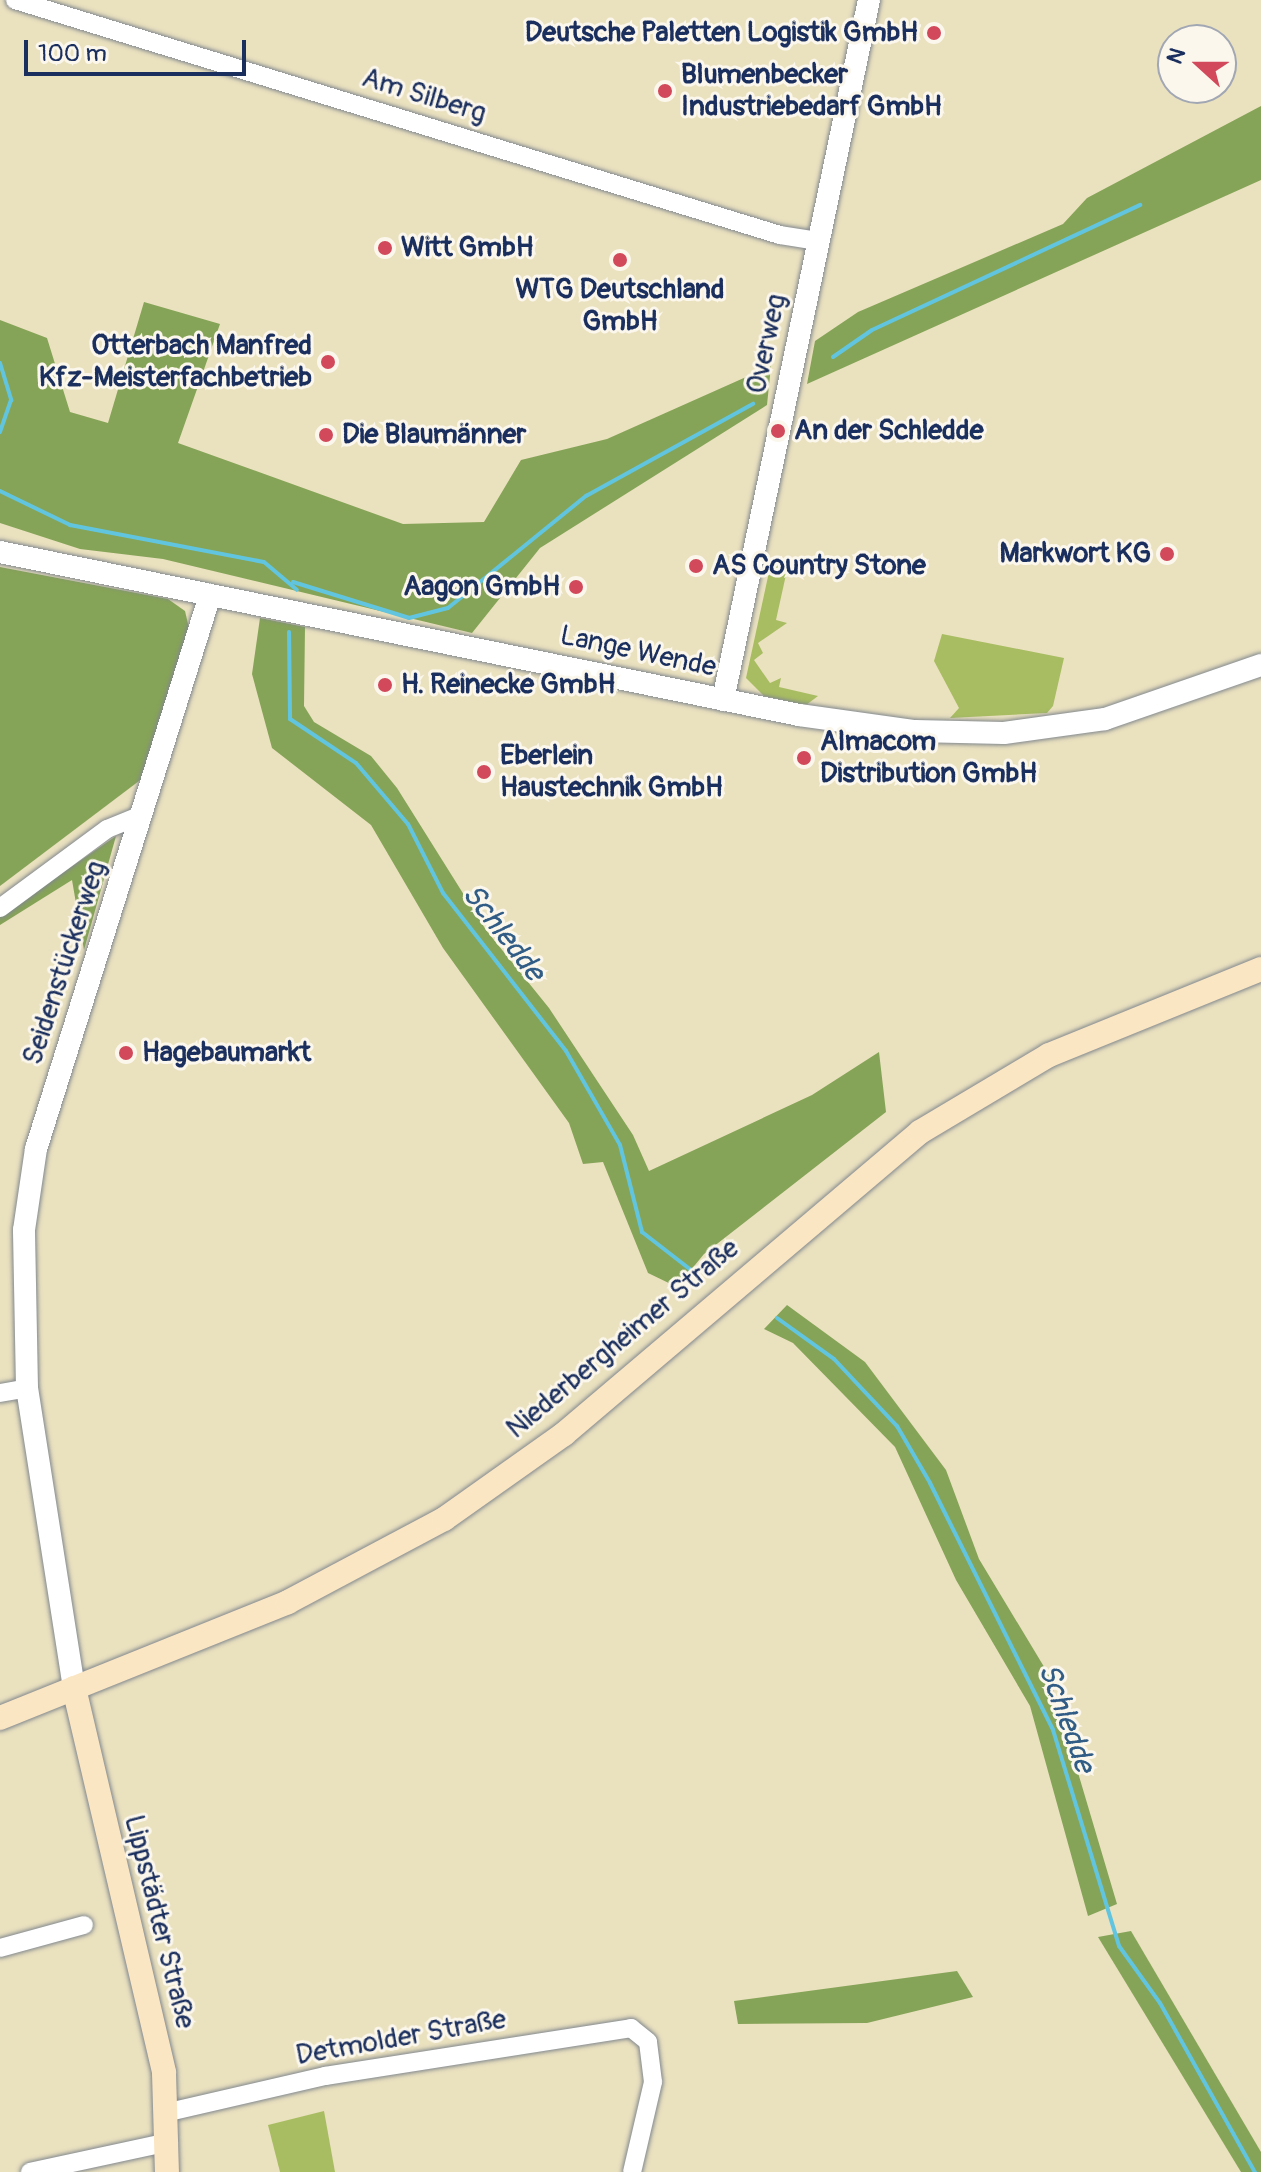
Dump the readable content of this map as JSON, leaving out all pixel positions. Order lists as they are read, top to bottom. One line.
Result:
{"streets":{"main road":["Niederbergheimer Straße","Lippstädter Straße"],"street":["Am Silberg","Overweg","Lange Wende","Seidenstückerweg","Detmolder Straße"]},"crossings":[["Am Silberg","Overweg"],["Overweg","Lange Wende"],["Lange Wende","Seidenstückerweg"],["Seidenstückerweg","Niederbergheimer Straße"],["Seidenstückerweg","Lippstädter Straße"],["Niederbergheimer Straße","Lippstädter Straße"],["Lippstädter Straße","Detmolder Straße"]],"water":["Schledde"],"places":["Deutsche Paletten Logistik GmbH","Blumenbecker Industriebedarf GmbH","Witt GmbH","WTG Deutschland GmbH","Otterbach Manfred Kfz-Meisterfachbetrieb","An der Schledde","Die Blaumänner","Markwort KG","AS Country Stone","Aagon GmbH","H. Reinecke GmbH","Almacom Distribution GmbH","Eberlein Haustechnik GmbH","Hagebaumarkt"],"scale_bar":"100 m","north":"left"}
